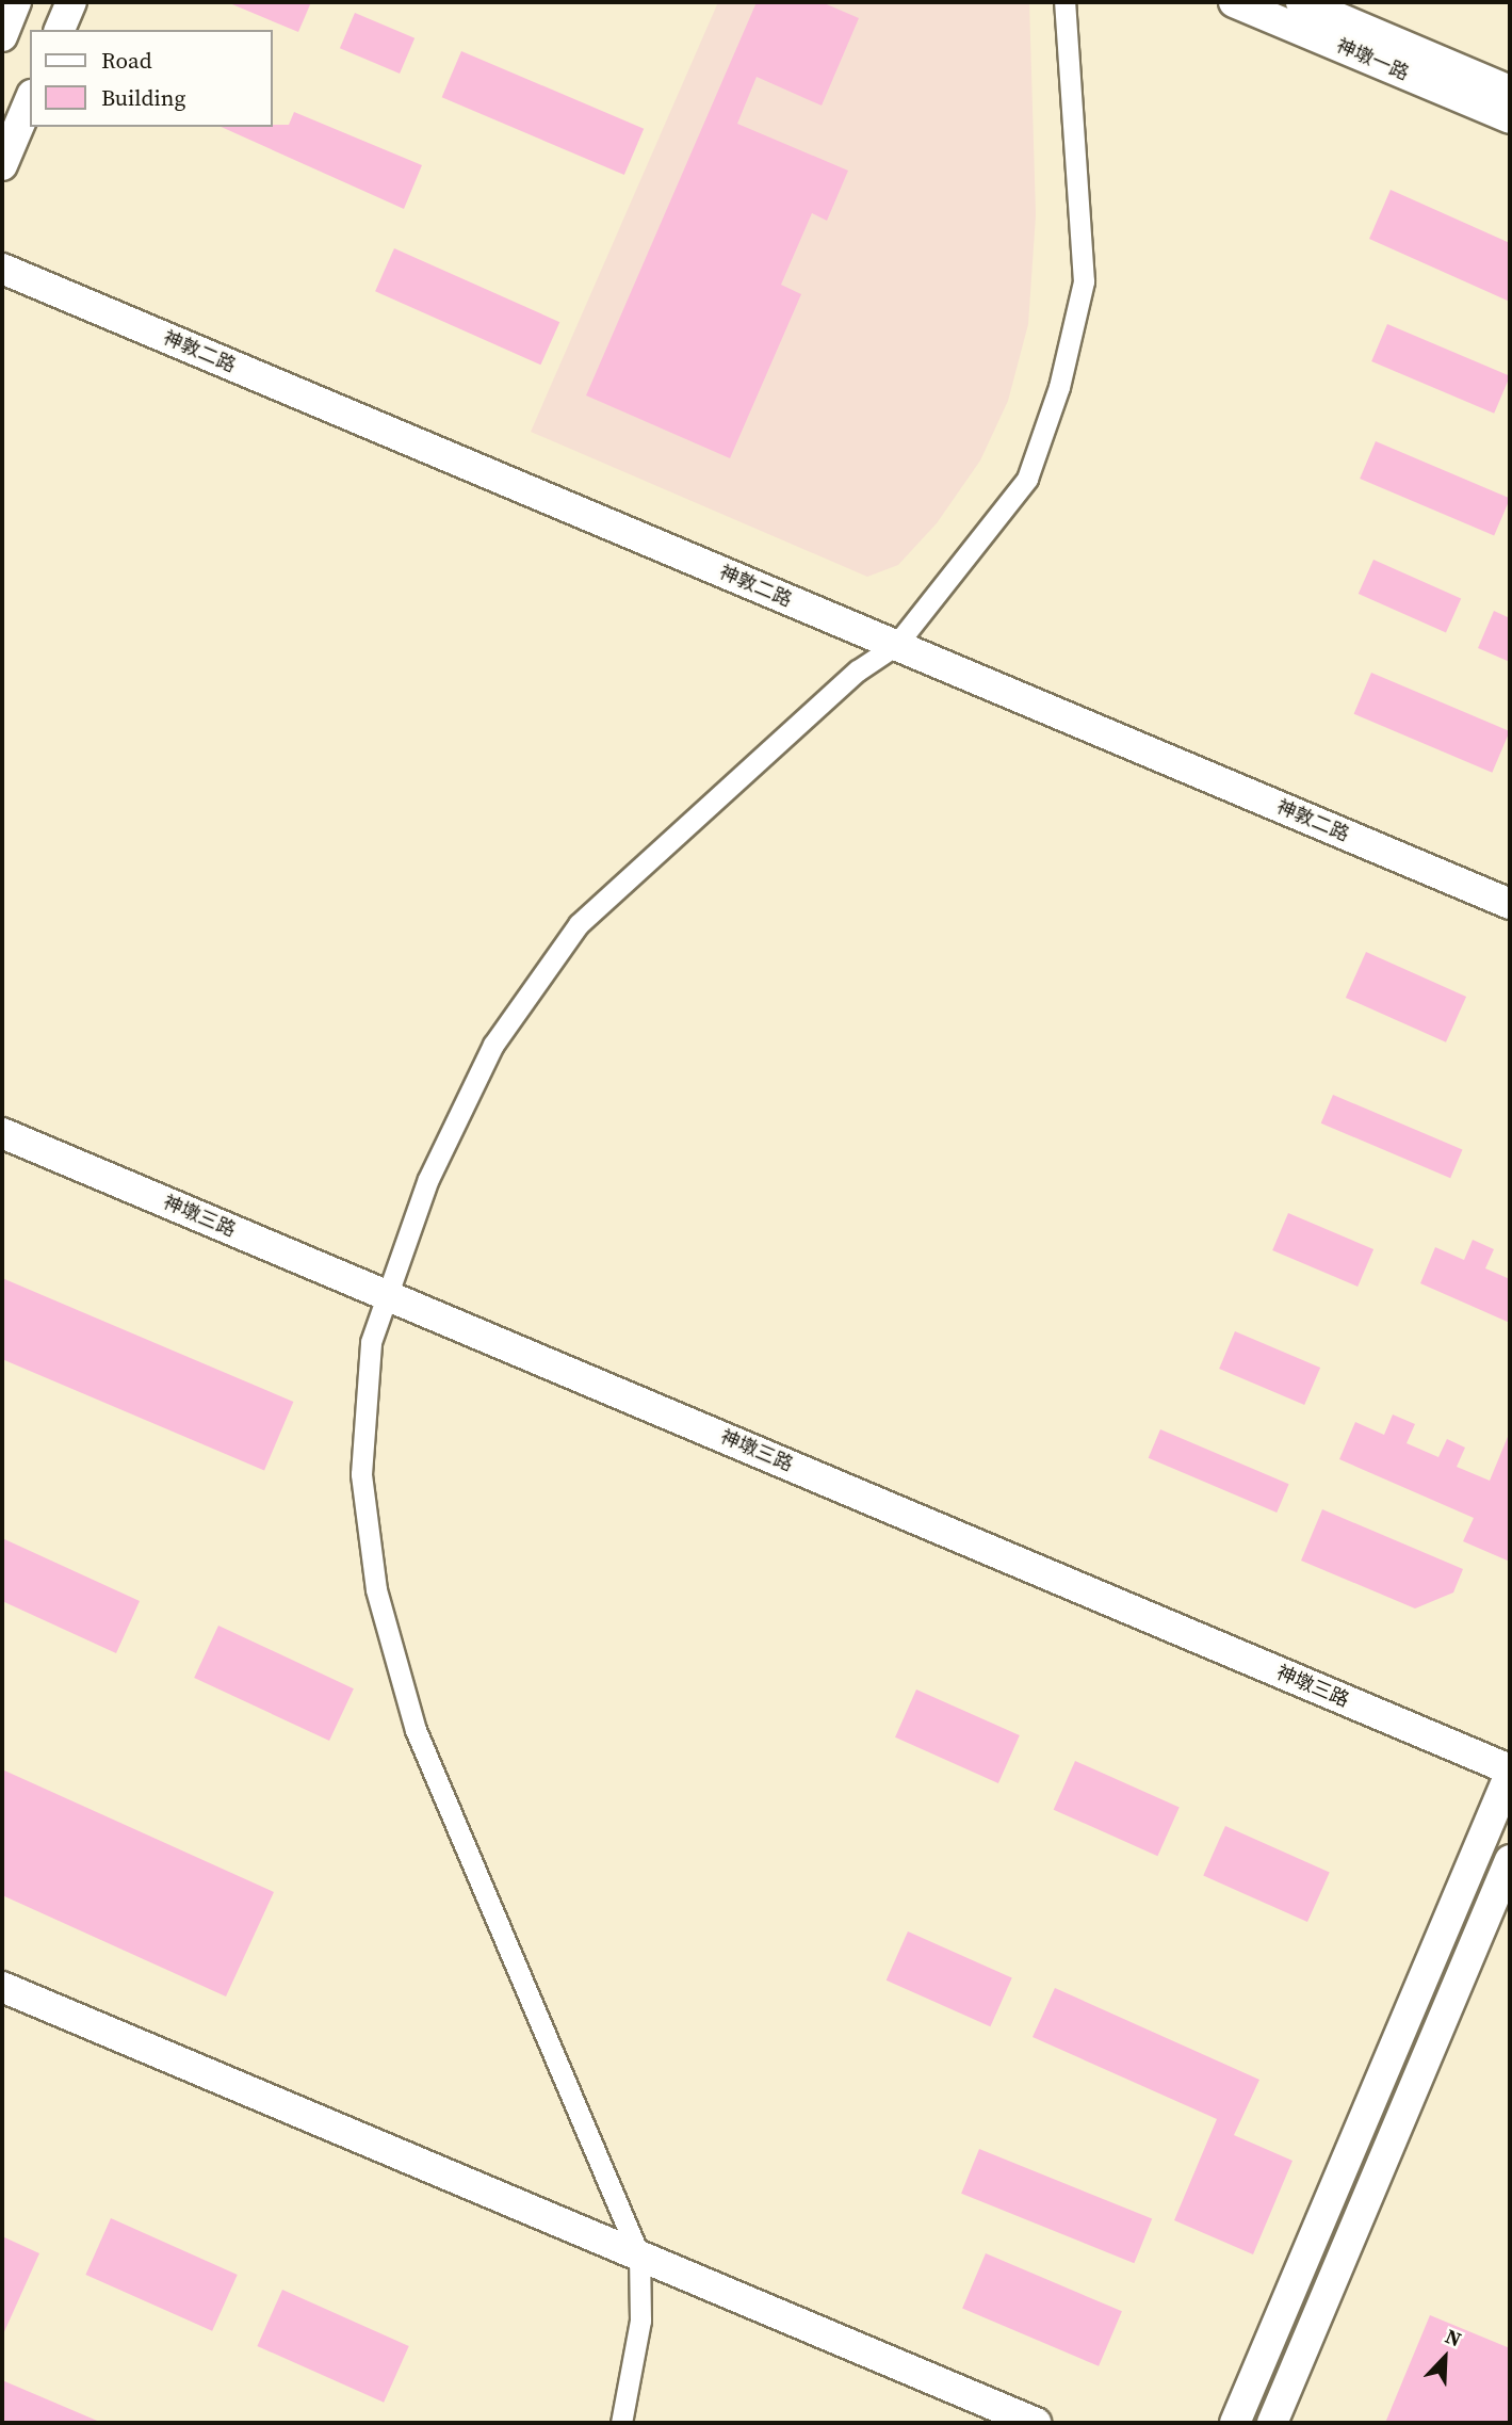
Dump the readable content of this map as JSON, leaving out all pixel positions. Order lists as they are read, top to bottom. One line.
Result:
{"streets":{"street":["神墩一路","神敦二路","神墩三路"]},"legend":["Road","Building"],"north":"top right"}
